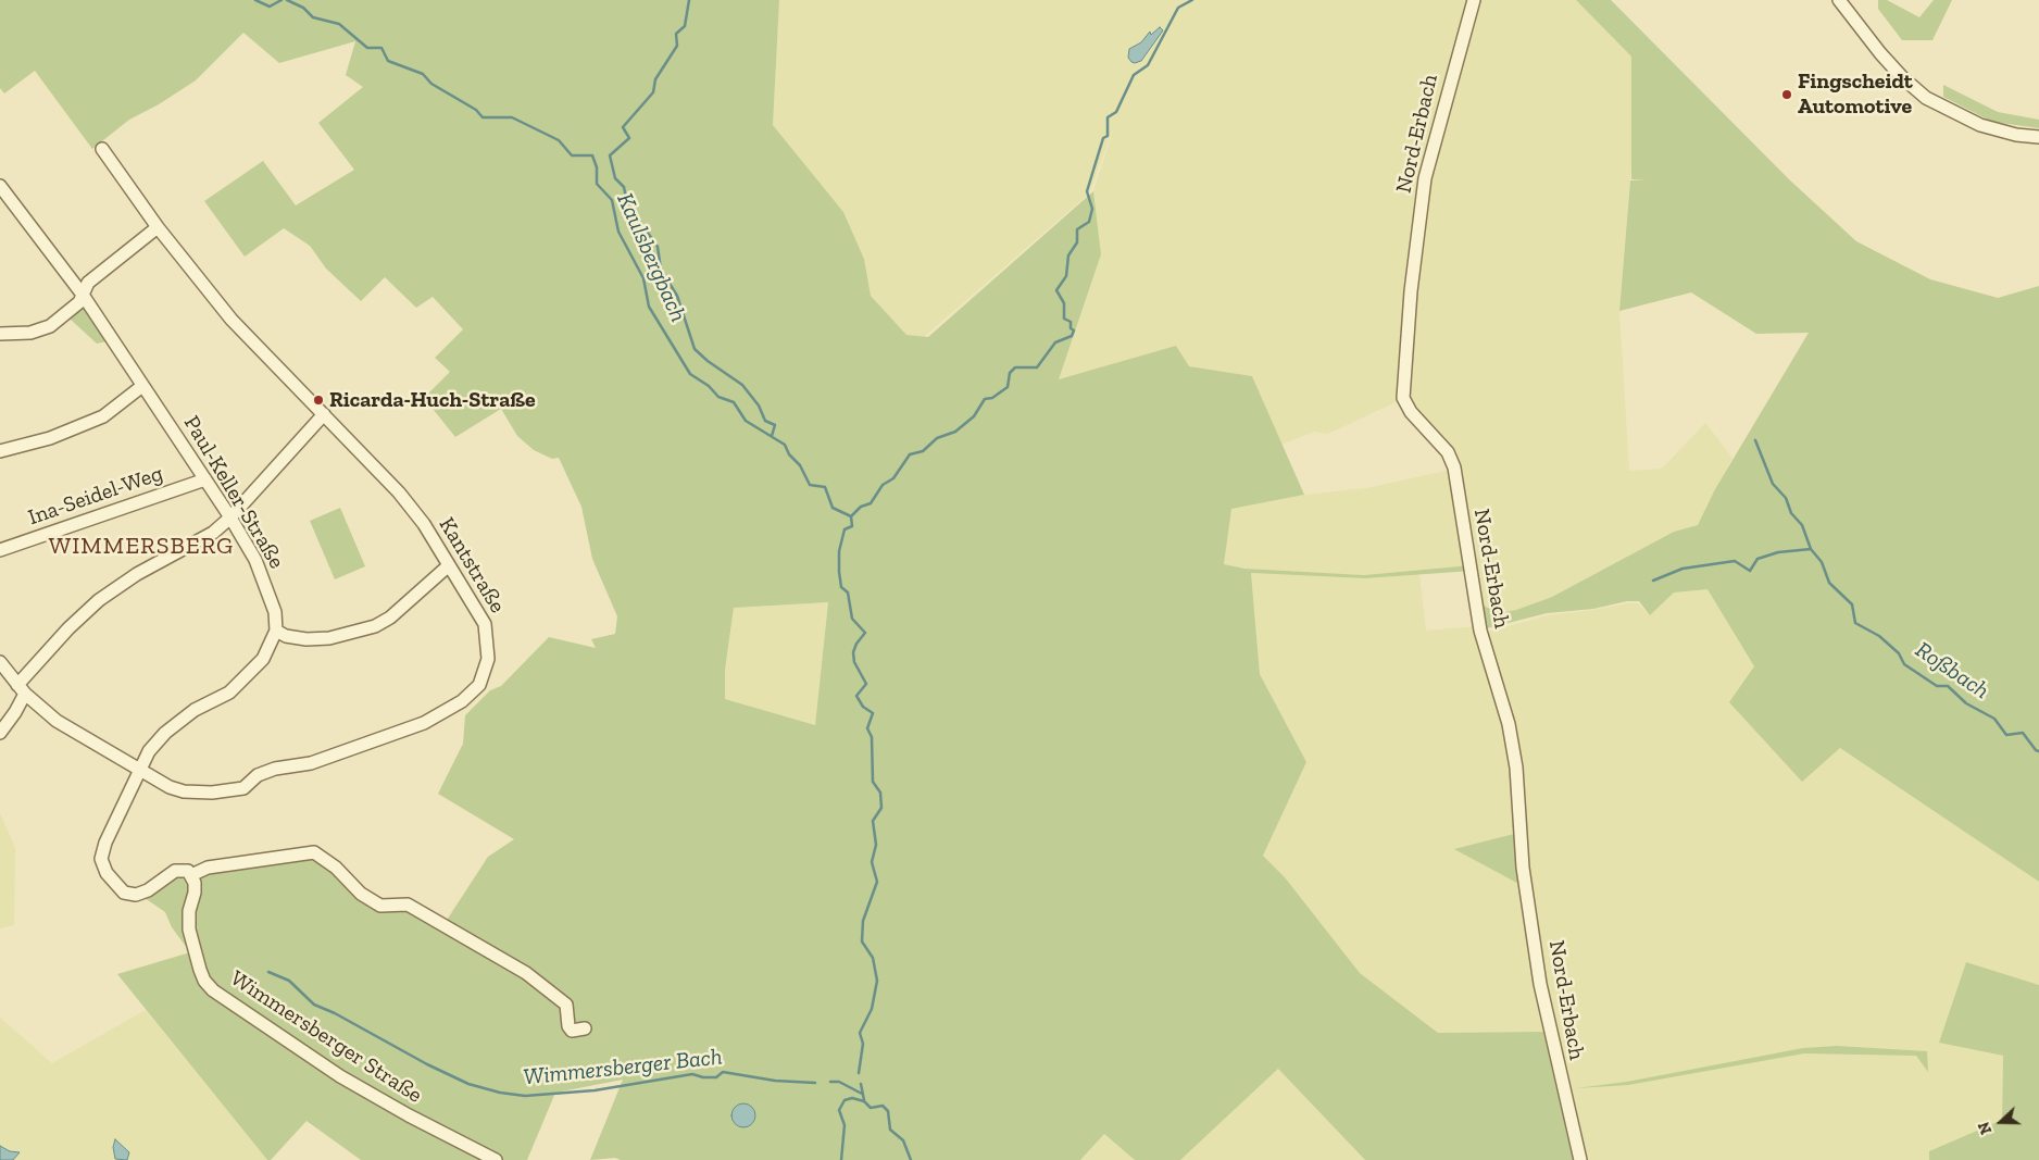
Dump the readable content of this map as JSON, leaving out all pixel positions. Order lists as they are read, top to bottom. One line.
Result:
{"streets":{"street":["Nord-Erbach","Paul-Keller-Straße","Ina-Seidel-Weg","Kantstraße","Wimmersberger Straße"]},"crossings":[["Paul-Keller-Straße","Ina-Seidel-Weg"]],"districts":["WIMMERSBERG"],"water":["Kaulsbergbach","Roßbach","Wimmersberger Bach"],"places":["Fingscheidt Automotive","Ricarda-Huch-Straße"],"north":"left"}
